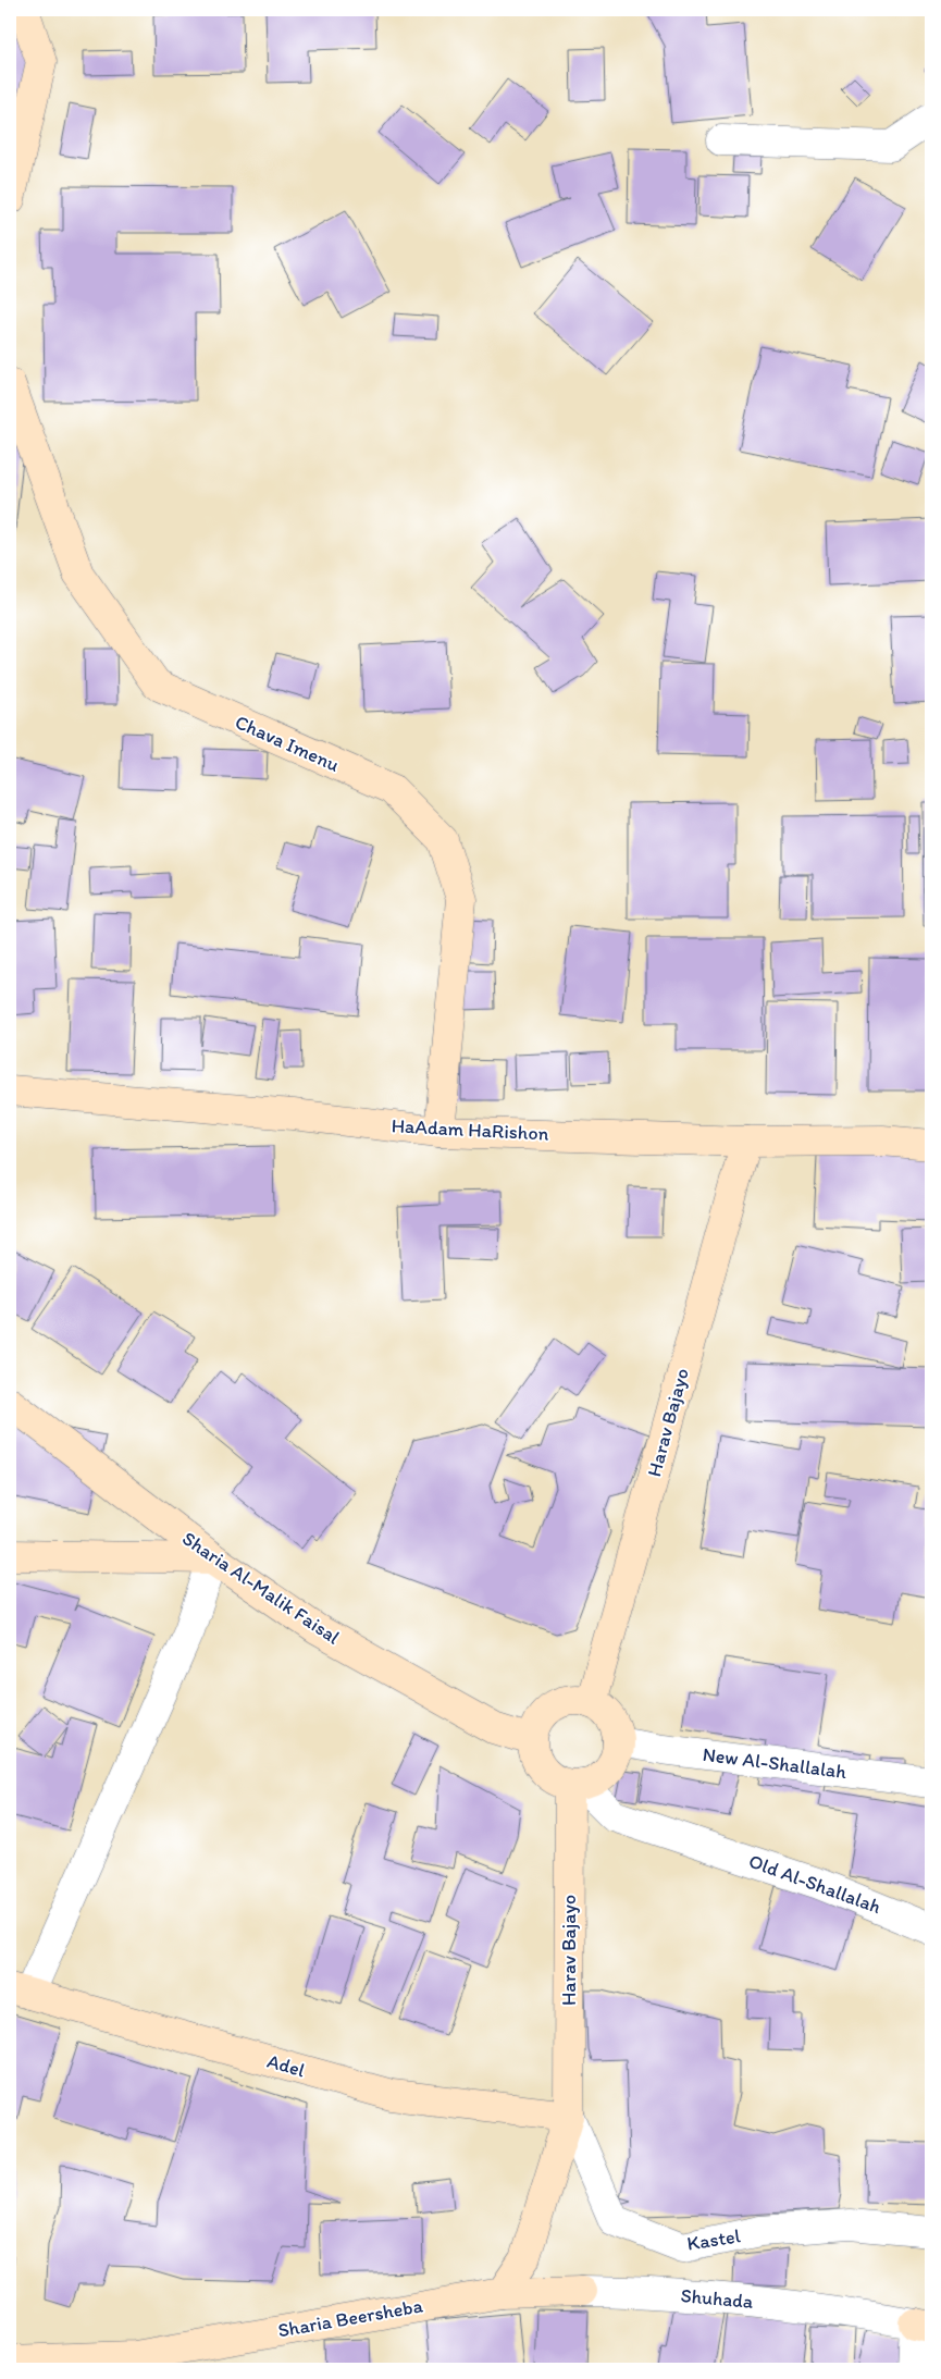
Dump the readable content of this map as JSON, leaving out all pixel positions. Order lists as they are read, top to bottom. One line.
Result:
{"streets":{"street":["Chava Imenu","HaAdam HaRishon","Harav Bajayo","Sharia Al-Malik Faisal","New Al-Shallalah","Old Al-Shallalah","Adel","Kastel","Shuhada","Sharia Beersheba"]},"crossings":[["Chava Imenu","HaAdam HaRishon"],["HaAdam HaRishon","Harav Bajayo"],["Harav Bajayo","Sharia Al-Malik Faisal"],["Harav Bajayo","New Al-Shallalah"],["Harav Bajayo","Old Al-Shallalah"],["Harav Bajayo","Adel"],["Harav Bajayo","Kastel"],["Sharia Al-Malik Faisal","New Al-Shallalah"],["Sharia Al-Malik Faisal","Old Al-Shallalah"],["New Al-Shallalah","Old Al-Shallalah"],["Adel","Kastel"],["Shuhada","Sharia Beersheba"]]}
